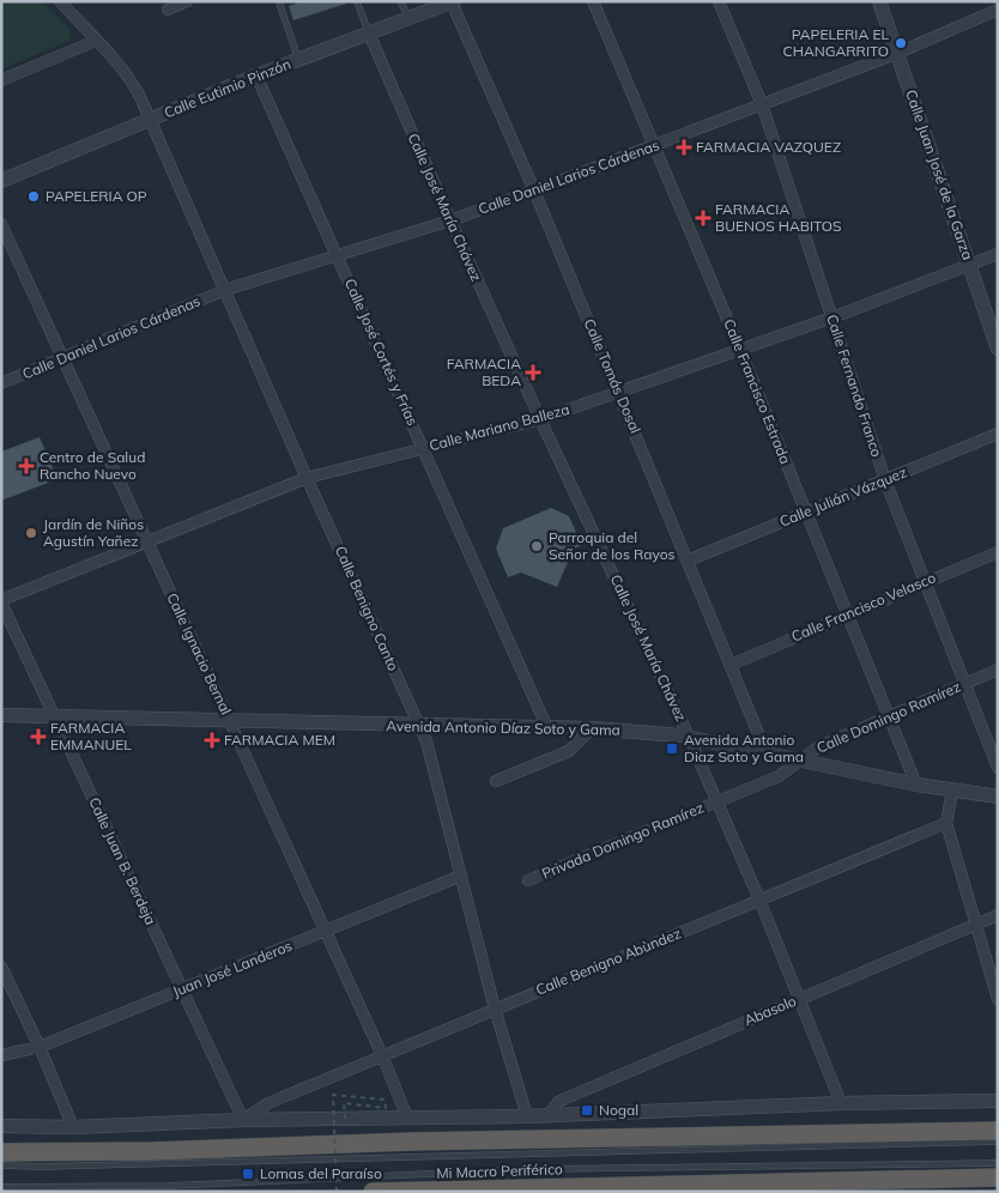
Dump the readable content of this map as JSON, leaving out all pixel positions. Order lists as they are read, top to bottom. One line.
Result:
{"streets":{"street":["Calle Eutimio Pinzón","Calle Juan José de la Garza","Calle Daniel Larios Cárdenas","Calle José María Chávez","Calle José Cortés y Frías","Calle Tomás Dosal","Calle Fernando Franco","Calle Francisco Estrada","Calle Mariano Balleza","Calle Julián Vázquez","Calle Francisco Velasco","Calle Benigno Canto","Calle Ignacio Bernal","Calle Domingo Ramírez","Avenida Antonio Díaz Soto y Gama","Privada Domingo Ramírez","Calle Juan B. Berdeja","Calle Benigno Abùndez","Juan José Landeros","Abasolo"],"lane":["Mi Macro Periférico"]},"crossings":[["Calle Eutimio Pinzón","Calle José María Chávez"],["Calle Eutimio Pinzón","Calle José Cortés y Frías"],["Calle Eutimio Pinzón","Calle Tomás Dosal"],["Calle Eutimio Pinzón","Calle Benigno Canto"],["Calle Juan José de la Garza","Calle Daniel Larios Cárdenas"],["Calle Juan José de la Garza","Calle Mariano Balleza"],["Calle Daniel Larios Cárdenas","Calle José María Chávez"],["Calle Daniel Larios Cárdenas","Calle José Cortés y Frías"],["Calle Daniel Larios Cárdenas","Calle Tomás Dosal"],["Calle Daniel Larios Cárdenas","Calle Fernando Franco"],["Calle Daniel Larios Cárdenas","Calle Francisco Estrada"],["Calle Daniel Larios Cárdenas","Calle Benigno Canto"],["Calle Daniel Larios Cárdenas","Calle Ignacio Bernal"],["Calle José María Chávez","Calle Mariano Balleza"],["Calle José María Chávez","Calle Domingo Ramírez"],["Calle José María Chávez","Avenida Antonio Díaz Soto y Gama"],["Calle José María Chávez","Privada Domingo Ramírez"],["Calle José María Chávez","Calle Benigno Abùndez"],["Calle José María Chávez","Abasolo"],["Calle José Cortés y Frías","Calle Mariano Balleza"],["Calle José Cortés y Frías","Avenida Antonio Díaz Soto y Gama"],["Calle Tomás Dosal","Calle Mariano Balleza"],["Calle Tomás Dosal","Calle Julián Vázquez"],["Calle Tomás Dosal","Calle Francisco Velasco"],["Calle Tomás Dosal","Avenida Antonio Díaz Soto y Gama"],["Calle Fernando Franco","Calle Mariano Balleza"],["Calle Fernando Franco","Calle Julián Vázquez"],["Calle Fernando Franco","Calle Francisco Velasco"],["Calle Fernando Franco","Calle Domingo Ramírez"],["Calle Francisco Estrada","Calle Mariano Balleza"],["Calle Francisco Estrada","Calle Julián Vázquez"],["Calle Francisco Estrada","Calle Francisco Velasco"],["Calle Francisco Estrada","Calle Domingo Ramírez"],["Calle Francisco Estrada","Avenida Antonio Díaz Soto y Gama"],["Calle Mariano Balleza","Calle Benigno Canto"],["Calle Mariano Balleza","Calle Ignacio Bernal"],["Calle Mariano Balleza","Calle Juan B. Berdeja"],["Calle Benigno Canto","Avenida Antonio Díaz Soto y Gama"],["Calle Benigno Canto","Calle Benigno Abùndez"],["Calle Benigno Canto","Juan José Landeros"],["Calle Ignacio Bernal","Avenida Antonio Díaz Soto y Gama"],["Calle Ignacio Bernal","Calle Benigno Abùndez"],["Calle Ignacio Bernal","Juan José Landeros"],["Calle Domingo Ramírez","Avenida Antonio Díaz Soto y Gama"],["Calle Domingo Ramírez","Privada Domingo Ramírez"],["Avenida Antonio Díaz Soto y Gama","Calle Juan B. Berdeja"],["Calle Juan B. Berdeja","Calle Benigno Abùndez"],["Calle Juan B. Berdeja","Juan José Landeros"]],"places":{"other":["PAPELERIA EL CHANGARRITO","PAPELERIA OP","Jardín de Niños Agustín Yañez","Parroquia del Señor de los Rayos"],"health":["FARMACIA VAZQUEZ","FARMACIA BUENOS HABITOS","FARMACIA BEDA","Centro de Salud Rancho Nuevo","FARMACIA EMMANUEL","FARMACIA MEM"],"transit":["Avenida Antonio Diaz Soto y Gama","Nogal","Lomas del Paraíso"]}}
